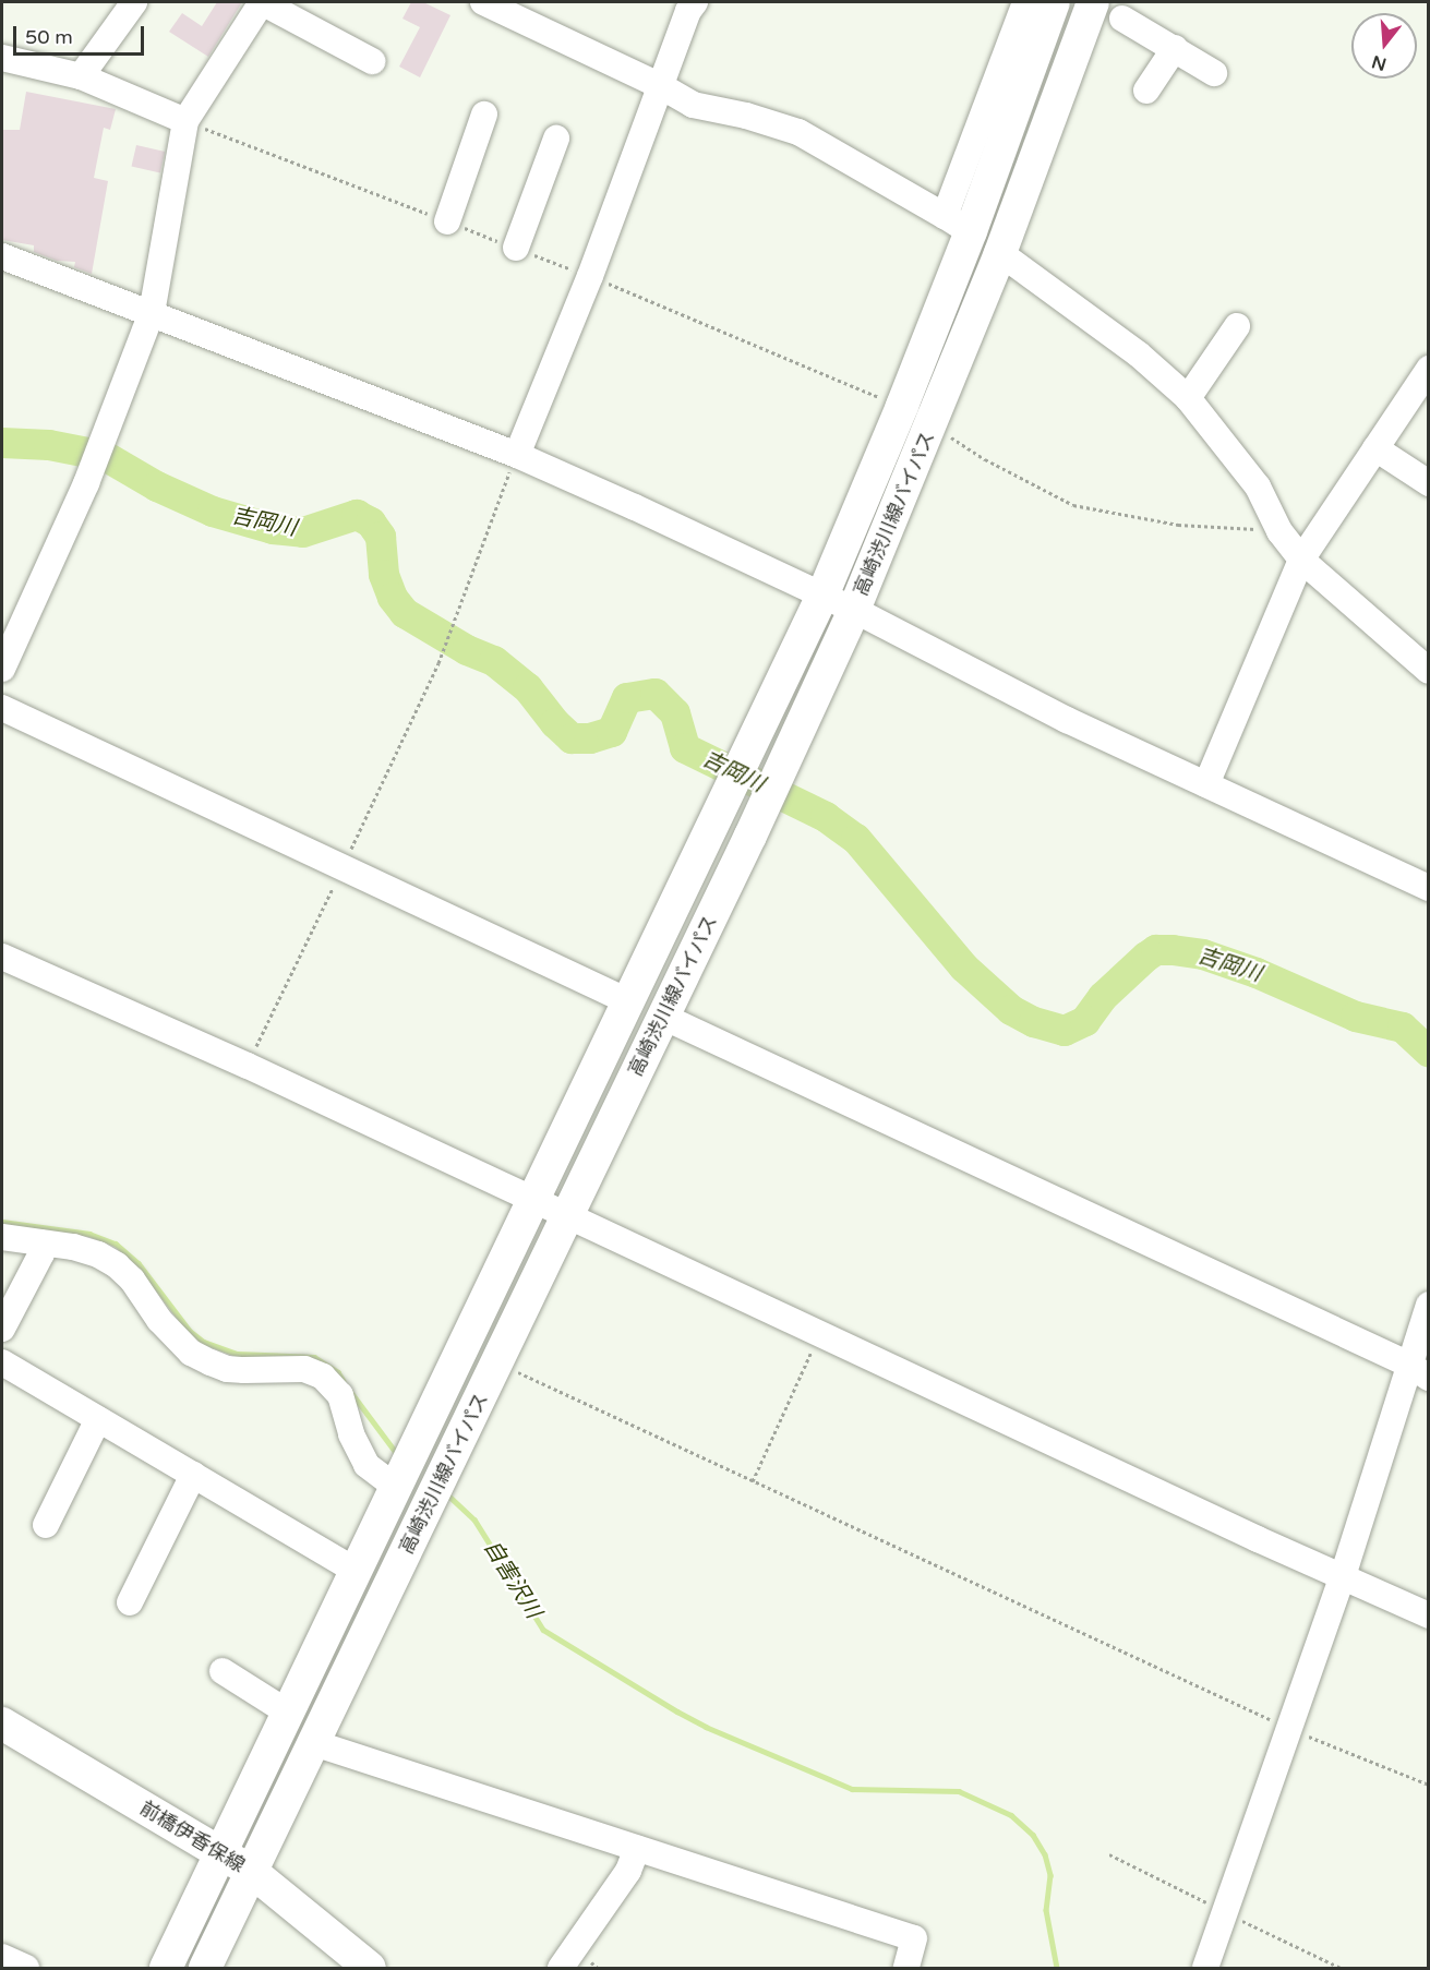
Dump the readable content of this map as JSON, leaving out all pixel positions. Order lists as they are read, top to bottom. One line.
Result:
{"streets":{"main road":["高崎渋川線バイパス","前橋伊香保線"]},"crossings":[["高崎渋川線バイパス","前橋伊香保線"]],"water":["吉岡川","自害沢川"],"scale_bar":"50 m","north":"bottom"}
